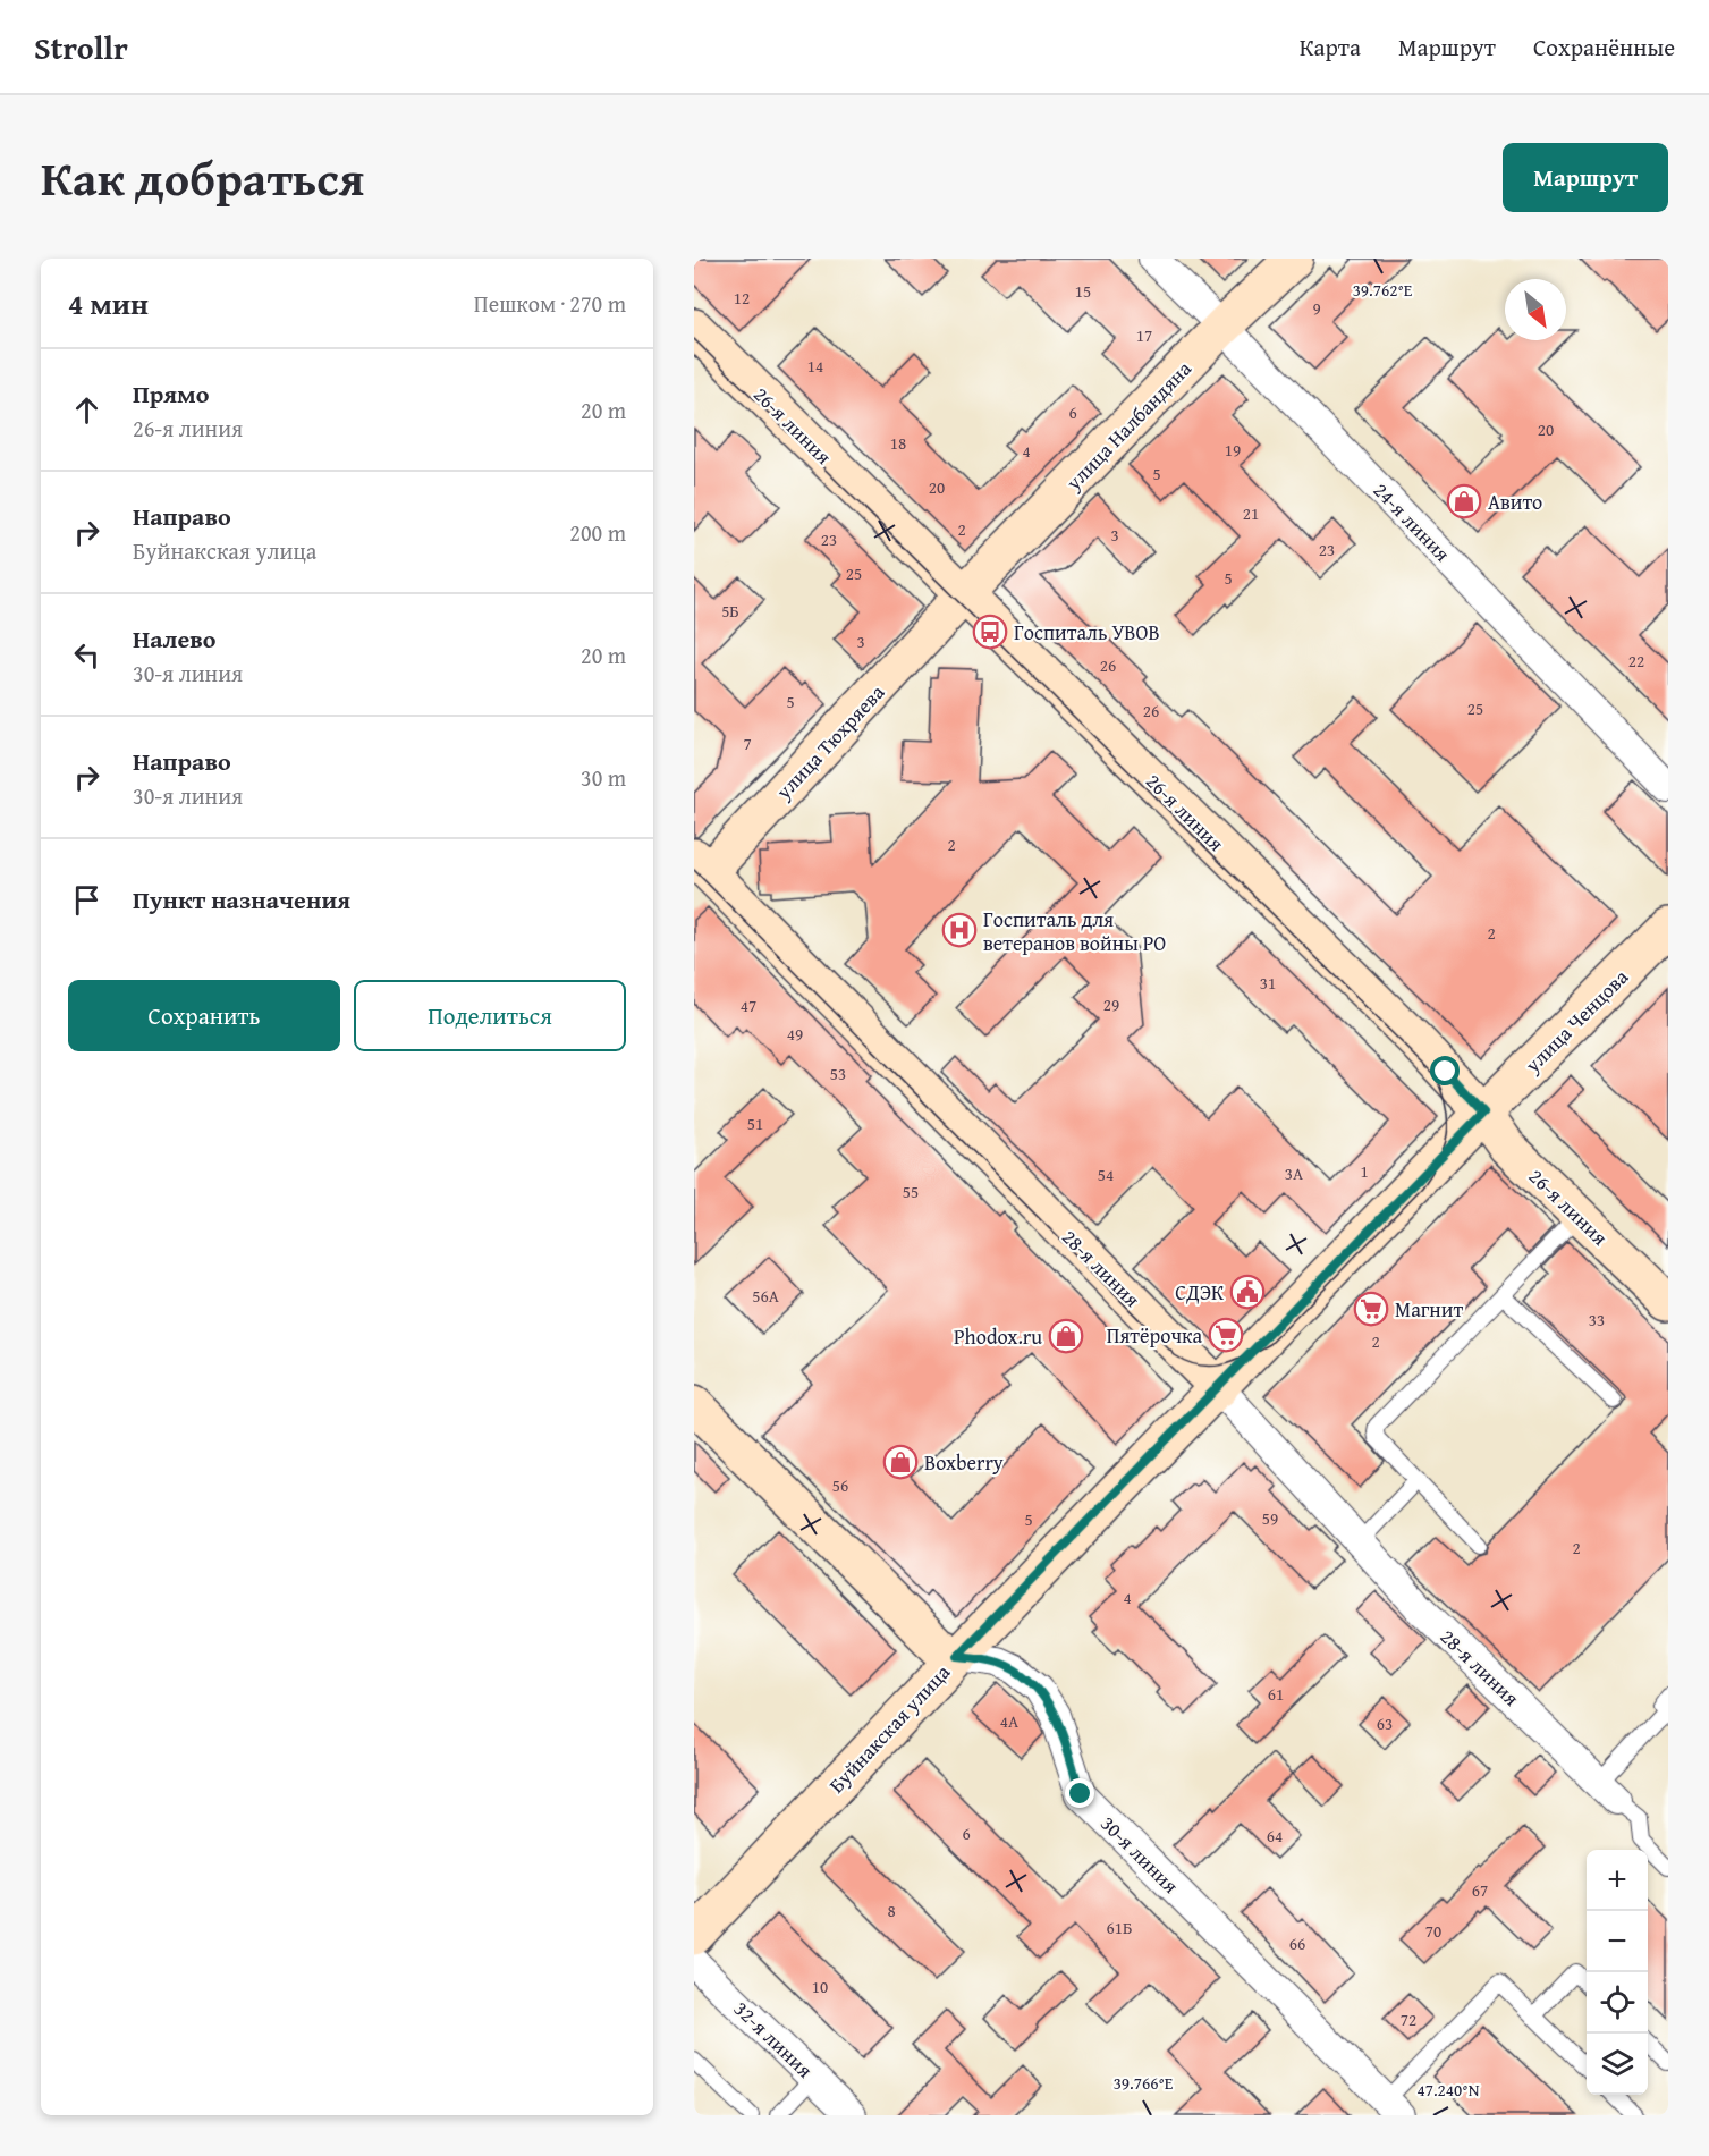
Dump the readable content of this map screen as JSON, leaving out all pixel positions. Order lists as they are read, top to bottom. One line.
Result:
{"streets":{"street":["26-я линия","улица Налбандяна","24-я линия","улица Тюхряева","улица Ченцова","28-я линия","Буйнакская улица","30-я линия","32-я линия"]},"crossings":[["26-я линия","улица Налбандяна"],["26-я линия","улица Тюхряева"],["26-я линия","улица Ченцова"],["26-я линия","Буйнакская улица"],["улица Налбандяна","24-я линия"],["улица Налбандяна","улица Тюхряева"],["улица Тюхряева","28-я линия"],["улица Ченцова","Буйнакская улица"],["28-я линия","Буйнакская улица"],["Буйнакская улица","30-я линия"]],"places":{"shop":["Авито","Phodox.ru","Boxberry"],"bus stop":["Госпиталь УВОВ"],"hospital":["Госпиталь для ветеранов войны РО"],"public building":["СДЭК"],"supermarket":["Магнит","Пятёрочка"]},"house_numbers":["15","12","9","17","14","6","20","18","19","4","5","20","21","2","3","23","23","25","5","5Б","3","22","26","5","25","26","7","2","2","31","29","47","49","53","51","1","3А","54","55","56А","33","2","56","59","5","2","4","61","4А","63","6","64","67","8","61Б","70","66","10","72"],"north":"bottom right","page":{"header":"Strollr","nav":["Карта","Маршрут","Сохранённые"],"title":"Как добраться","buttons":["Маршрут",["Сохранить","Поделиться"]],"heading":["4 мин","Пешком · 270 m"],"list":[["Прямо","26-я линия","20 m"],["Направо","Буйнакская улица","200 m"],["Налево","30-я линия","20 m"],["Направо","30-я линия","30 m"],"Пункт назначения"],"map_buttons":["+","−"]},"coordinates":["39.762°E","39.766°E","47.240°N"]}
